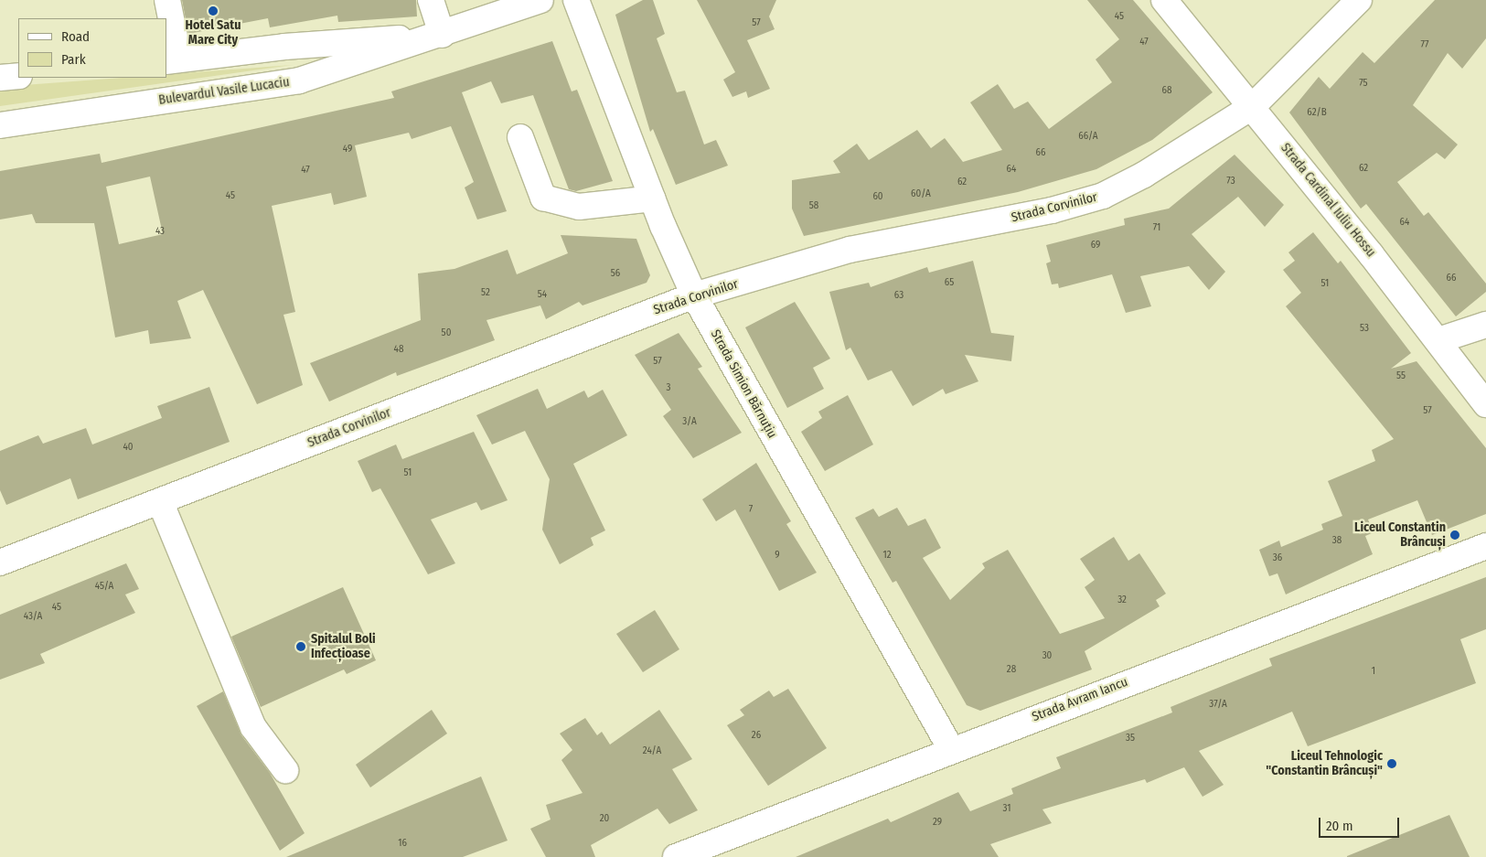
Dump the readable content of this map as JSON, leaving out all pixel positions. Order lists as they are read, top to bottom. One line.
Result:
{"streets":{"street":["Bulevardul Vasile Lucaciu","Strada Cardinal Iuliu Hossu","Strada Corvinilor","Strada Simion Bărnuțiu","Strada Avram Iancu"]},"crossings":[["Strada Cardinal Iuliu Hossu","Strada Corvinilor"],["Strada Corvinilor","Strada Simion Bărnuțiu"],["Strada Simion Bărnuțiu","Strada Avram Iancu"]],"places":["Hotel Satu Mare City","Liceul Constantin Brâncuși","Spitalul Boli Infecțioase","Liceul Tehnologic \"Constantin Brâncuși\""],"house_numbers":["45","57","47","77","75","68","62/B","66/A","49","66","62","64","47","73","62","60/A","45","60","58","64","71","43","69","56","66","65","51","52","54","63","53","50","48","57","55","3","57","3/A","40","51","7","38","9","12","36","45/A","32","45","43/A","30","28","1","37/A","26","35","24/A","31","20","29","16"],"legend":["Road","Park"],"scale_bar":"20 m"}
